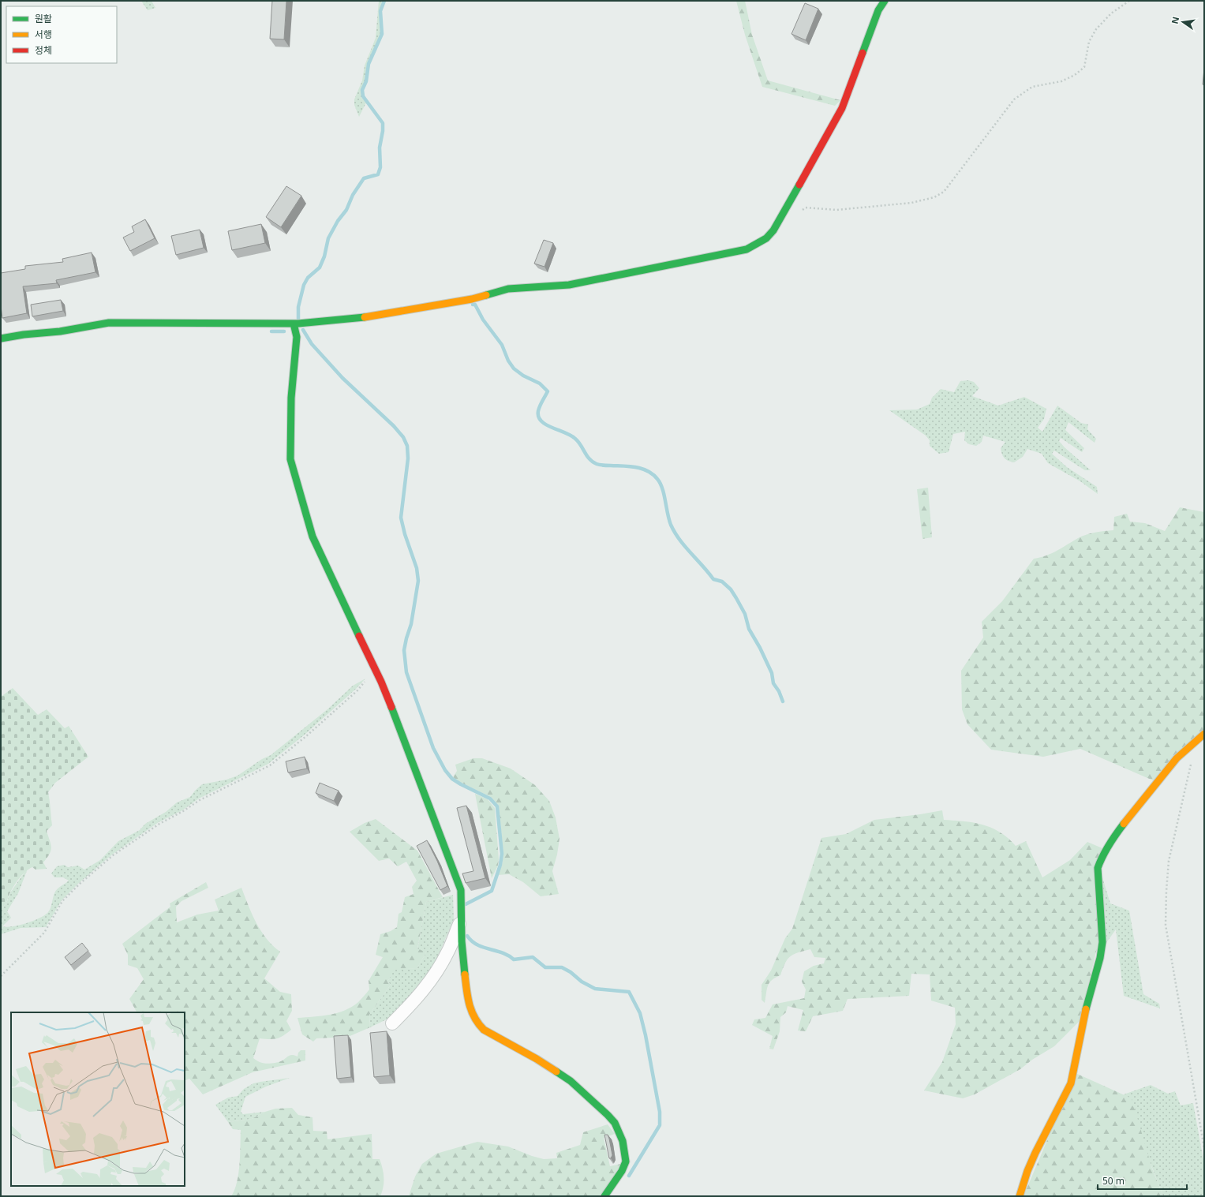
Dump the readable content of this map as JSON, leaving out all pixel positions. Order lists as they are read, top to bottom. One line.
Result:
{"legend":["원활","서행","정체"],"scale_bar":"50 m","north":"left"}
